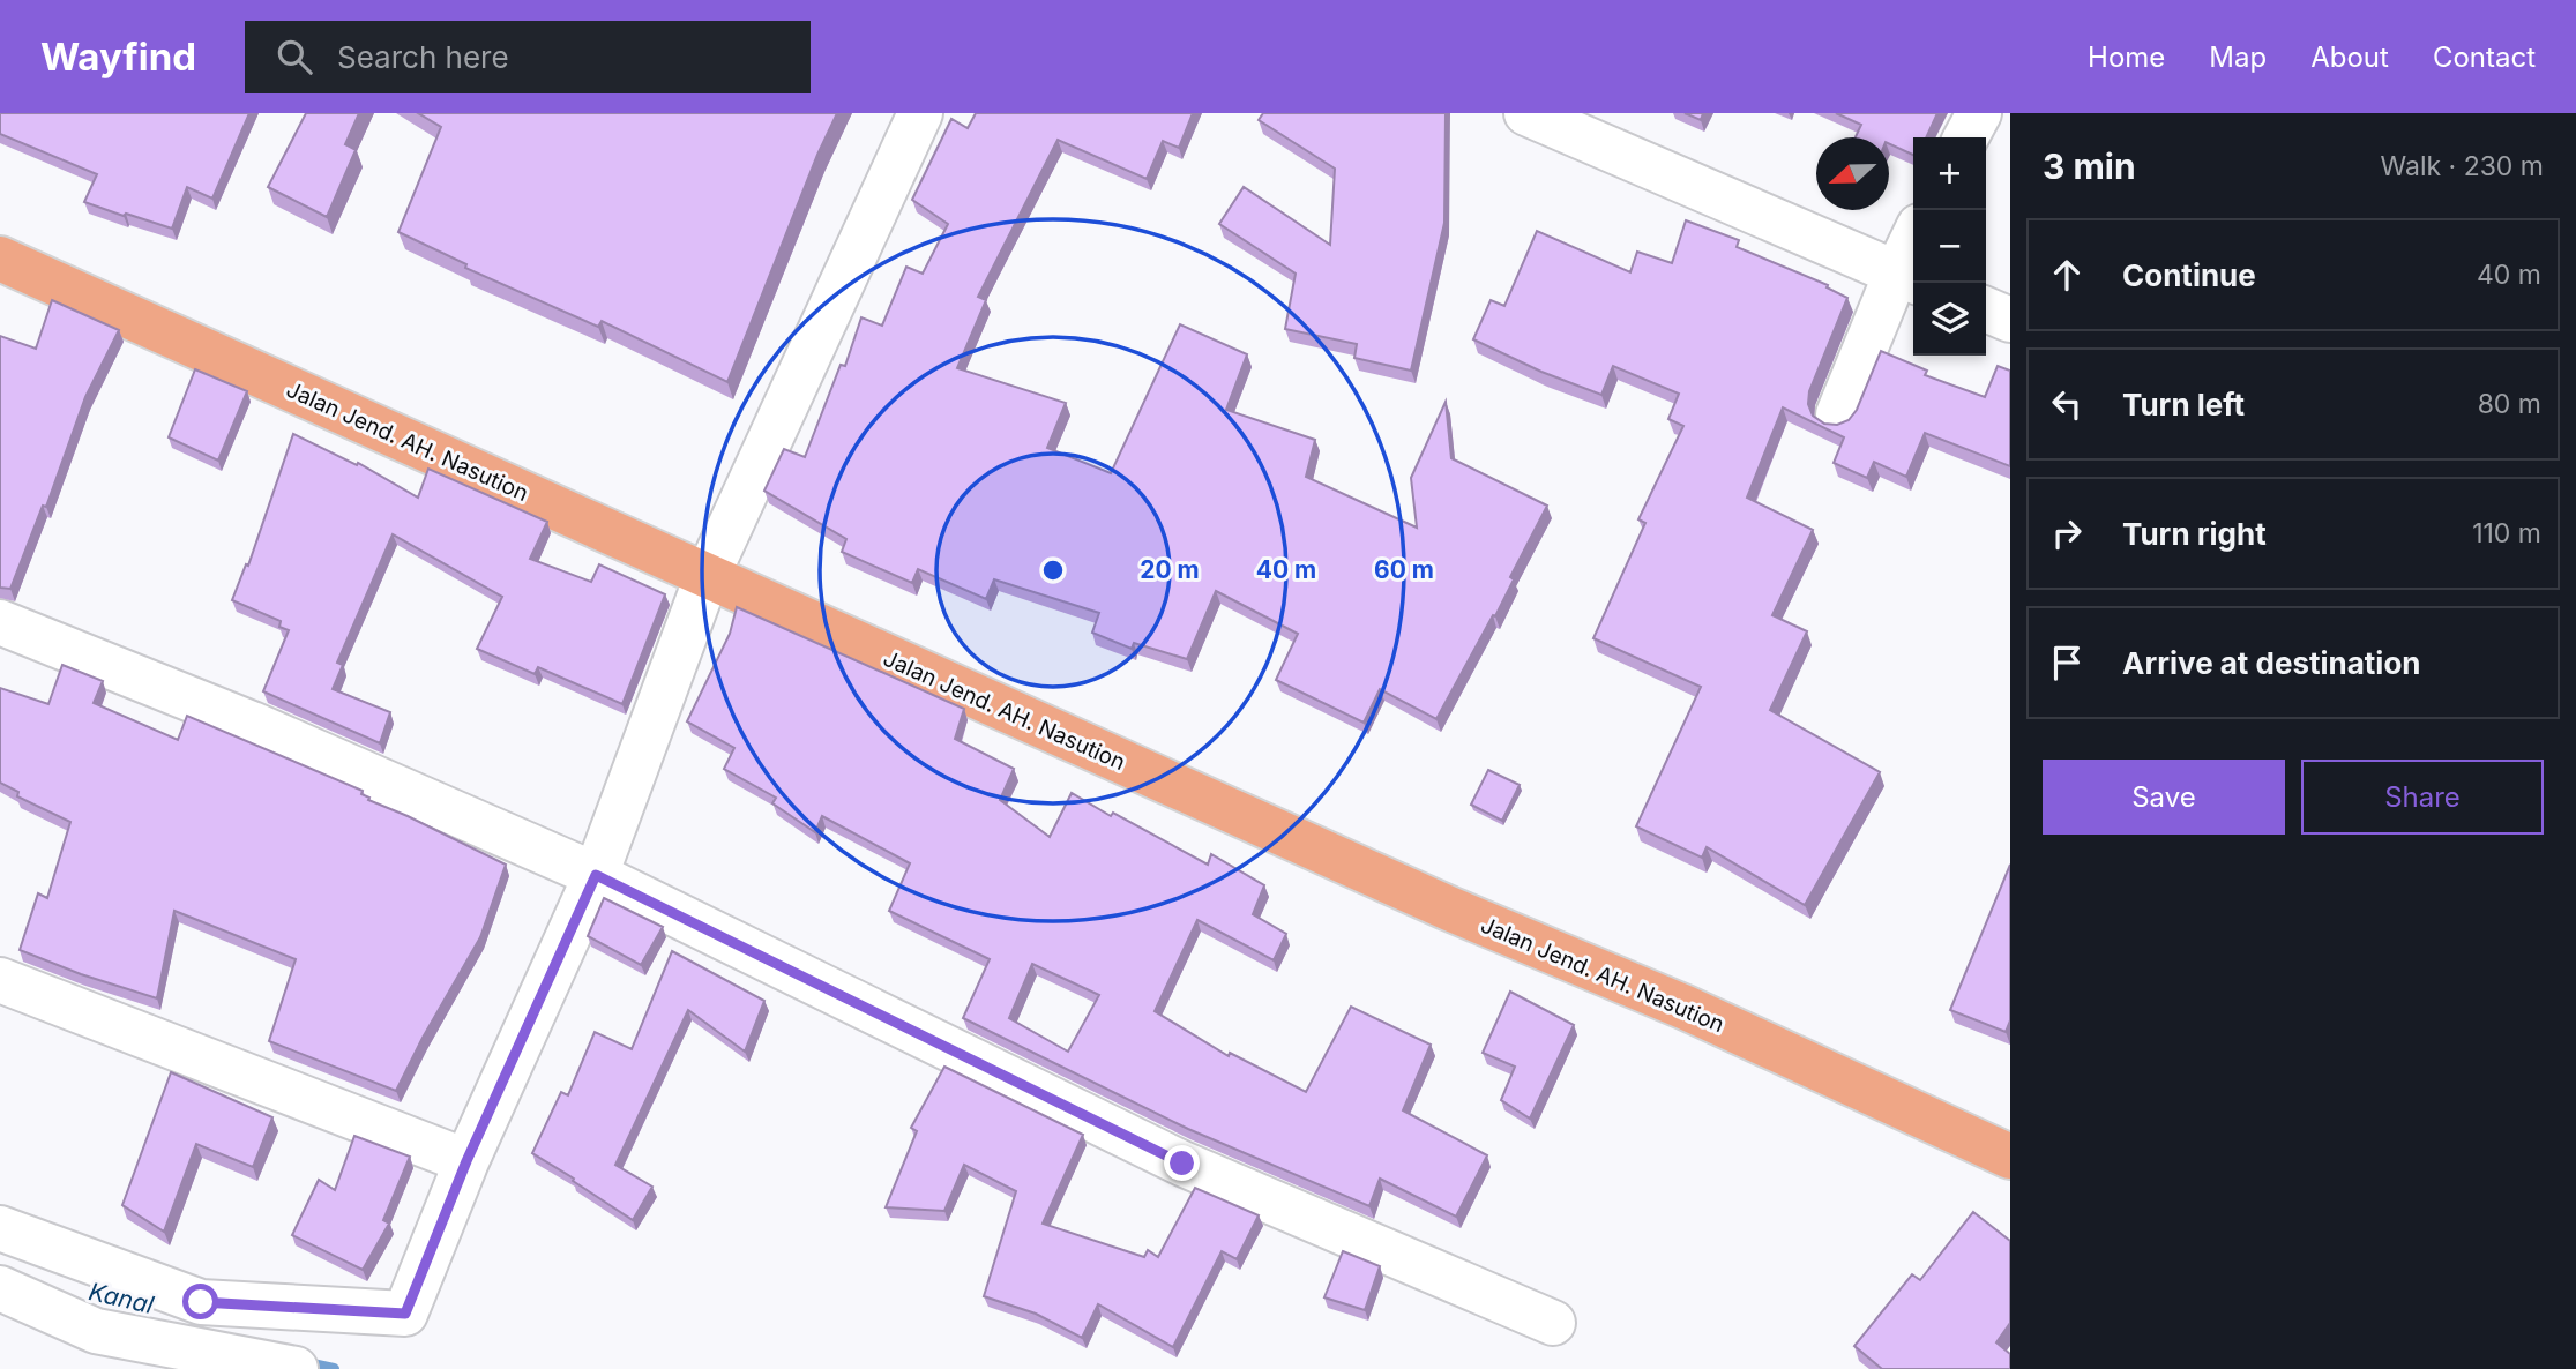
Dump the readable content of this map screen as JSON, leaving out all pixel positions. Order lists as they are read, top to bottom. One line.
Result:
{"streets":{"highway":["Jalan Jend. AH. Nasution"]},"water":["Kanal"],"north":"left","page":{"header":"Wayfind","search":"Search here","nav":["Home","Map","About","Contact"],"heading":["3 min","Walk · 230 m"],"map_buttons":["+","−"],"list":[["Continue","40 m"],["Turn left","80 m"],["Turn right","110 m"],"Arrive at destination"],"buttons":["Save","Share"]},"rings":["20 m","40 m","60 m"]}
